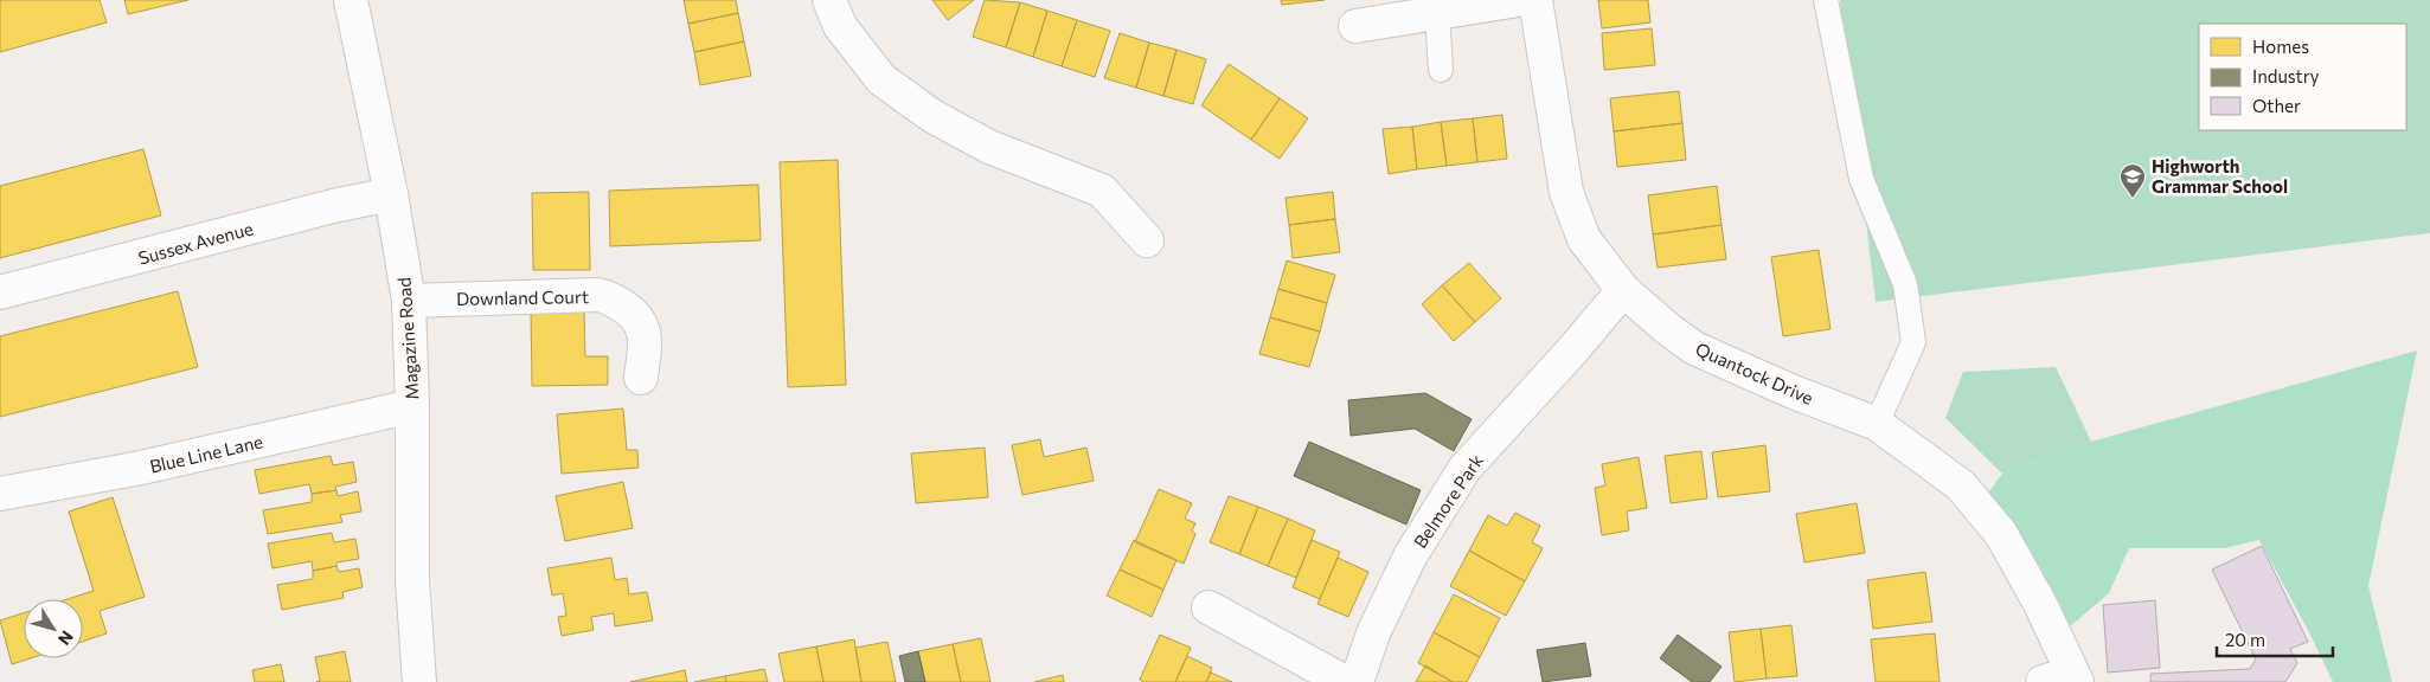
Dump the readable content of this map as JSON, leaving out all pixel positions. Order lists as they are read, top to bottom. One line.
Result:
{"streets":{"street":["Sussex Avenue","Downland Court","Magazine Road","Quantock Drive","Blue Line Lane","Belmore Park"]},"crossings":[["Sussex Avenue","Magazine Road"],["Downland Court","Magazine Road"],["Magazine Road","Blue Line Lane"],["Quantock Drive","Belmore Park"]],"places":{"school or university":["Highworth Grammar School"]},"legend":["Homes","Industry","Other"],"scale_bar":"20 m","north":"bottom right"}
